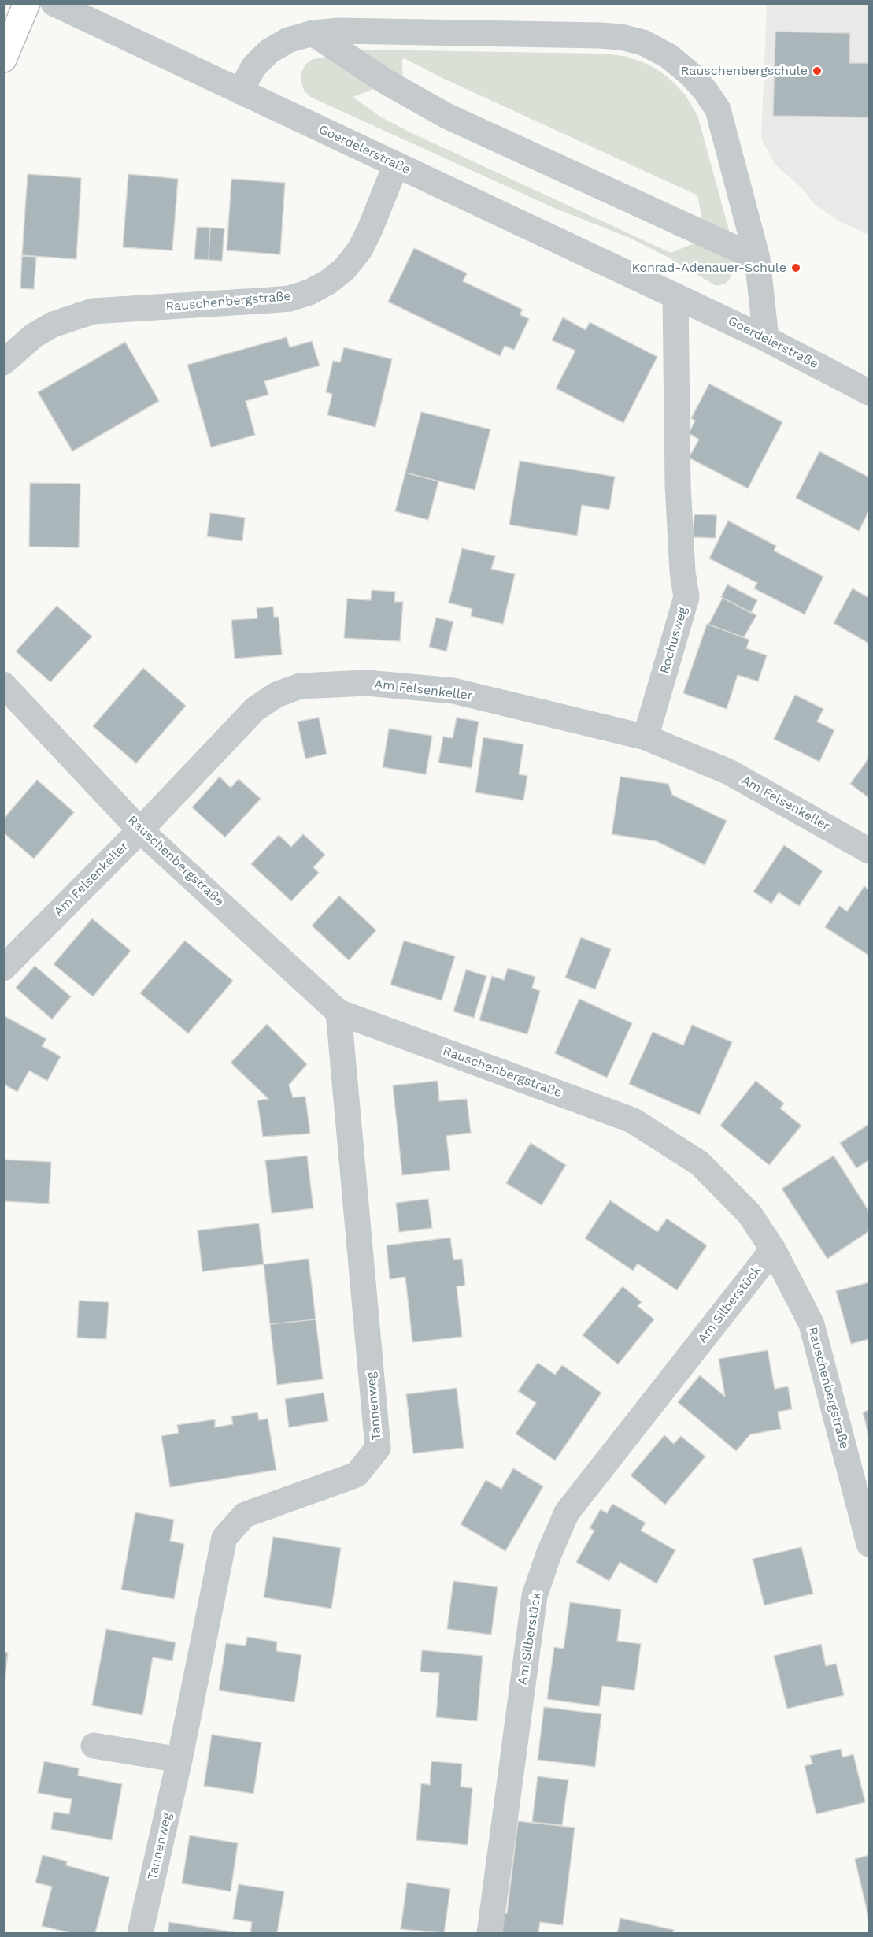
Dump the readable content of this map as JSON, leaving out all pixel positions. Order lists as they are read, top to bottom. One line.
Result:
{"streets":{"street":["Goerdelerstraße","Rauschenbergstraße","Rochusweg","Am Felsenkeller","Am Silberstück","Tannenweg"]},"crossings":[["Goerdelerstraße","Rauschenbergstraße"],["Goerdelerstraße","Rochusweg"],["Rauschenbergstraße","Am Felsenkeller"],["Rauschenbergstraße","Am Silberstück"],["Rauschenbergstraße","Tannenweg"],["Rochusweg","Am Felsenkeller"]],"places":["Rauschenbergschule","Konrad-Adenauer-Schule"]}
